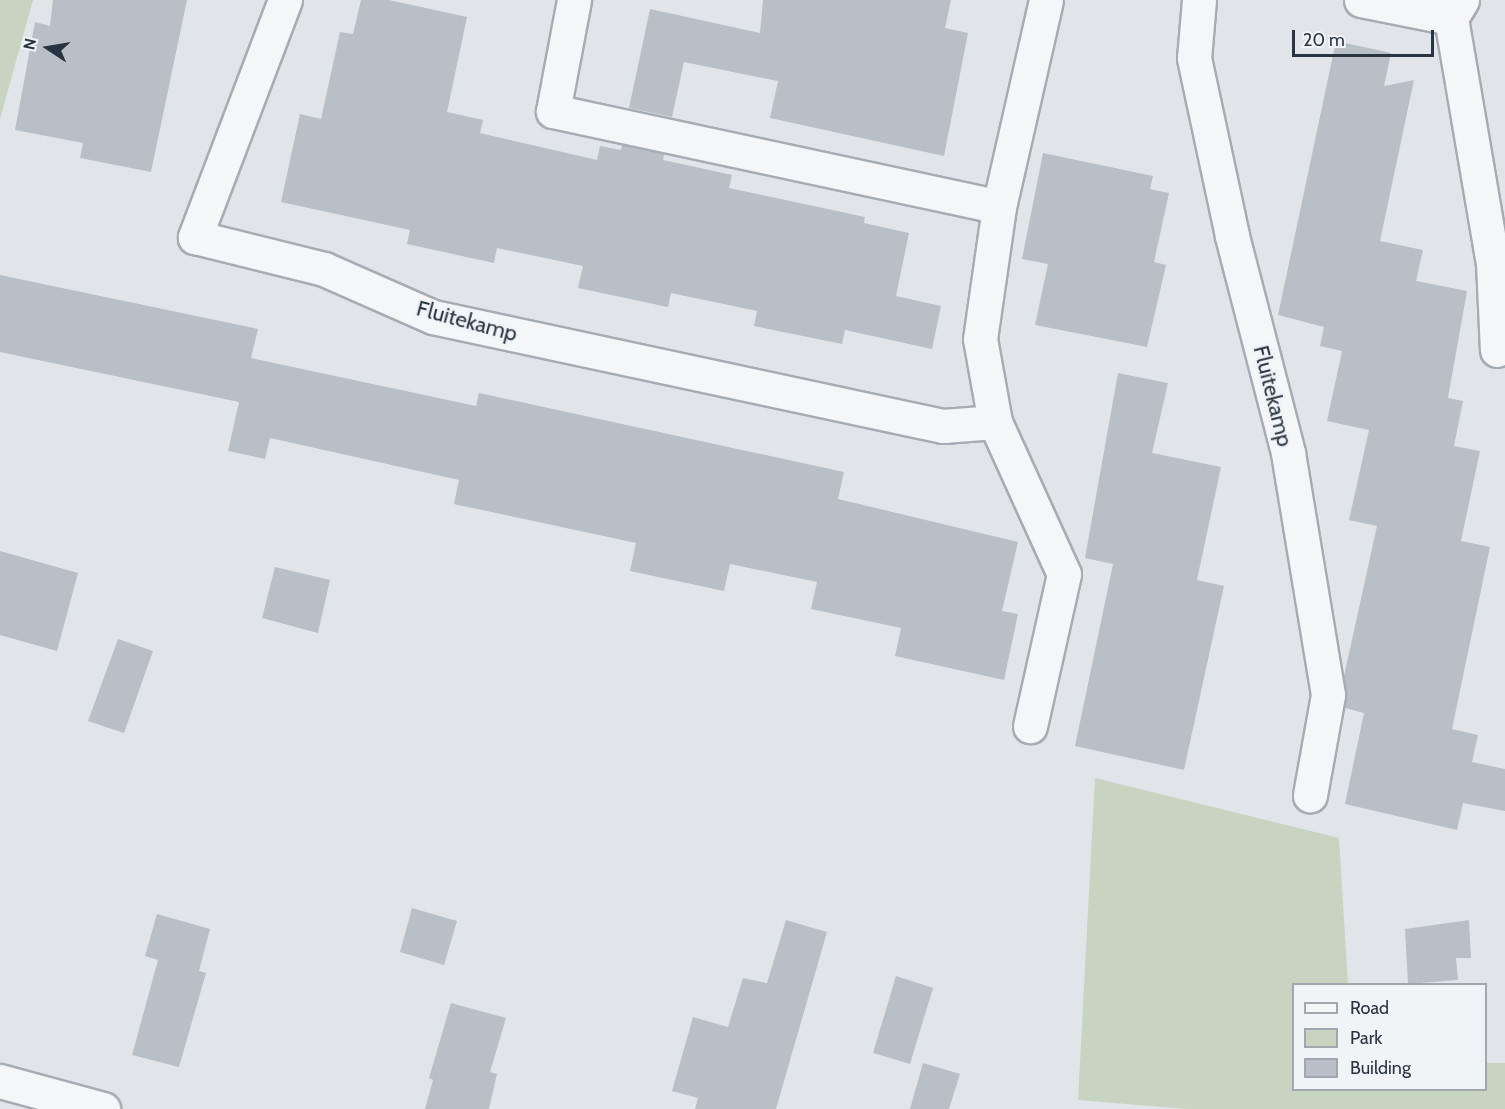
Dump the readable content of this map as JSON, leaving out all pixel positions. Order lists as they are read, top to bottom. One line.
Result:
{"streets":{"street":["Fluitekamp"]},"legend":["Road","Park","Building"],"scale_bar":"20 m","north":"left"}
